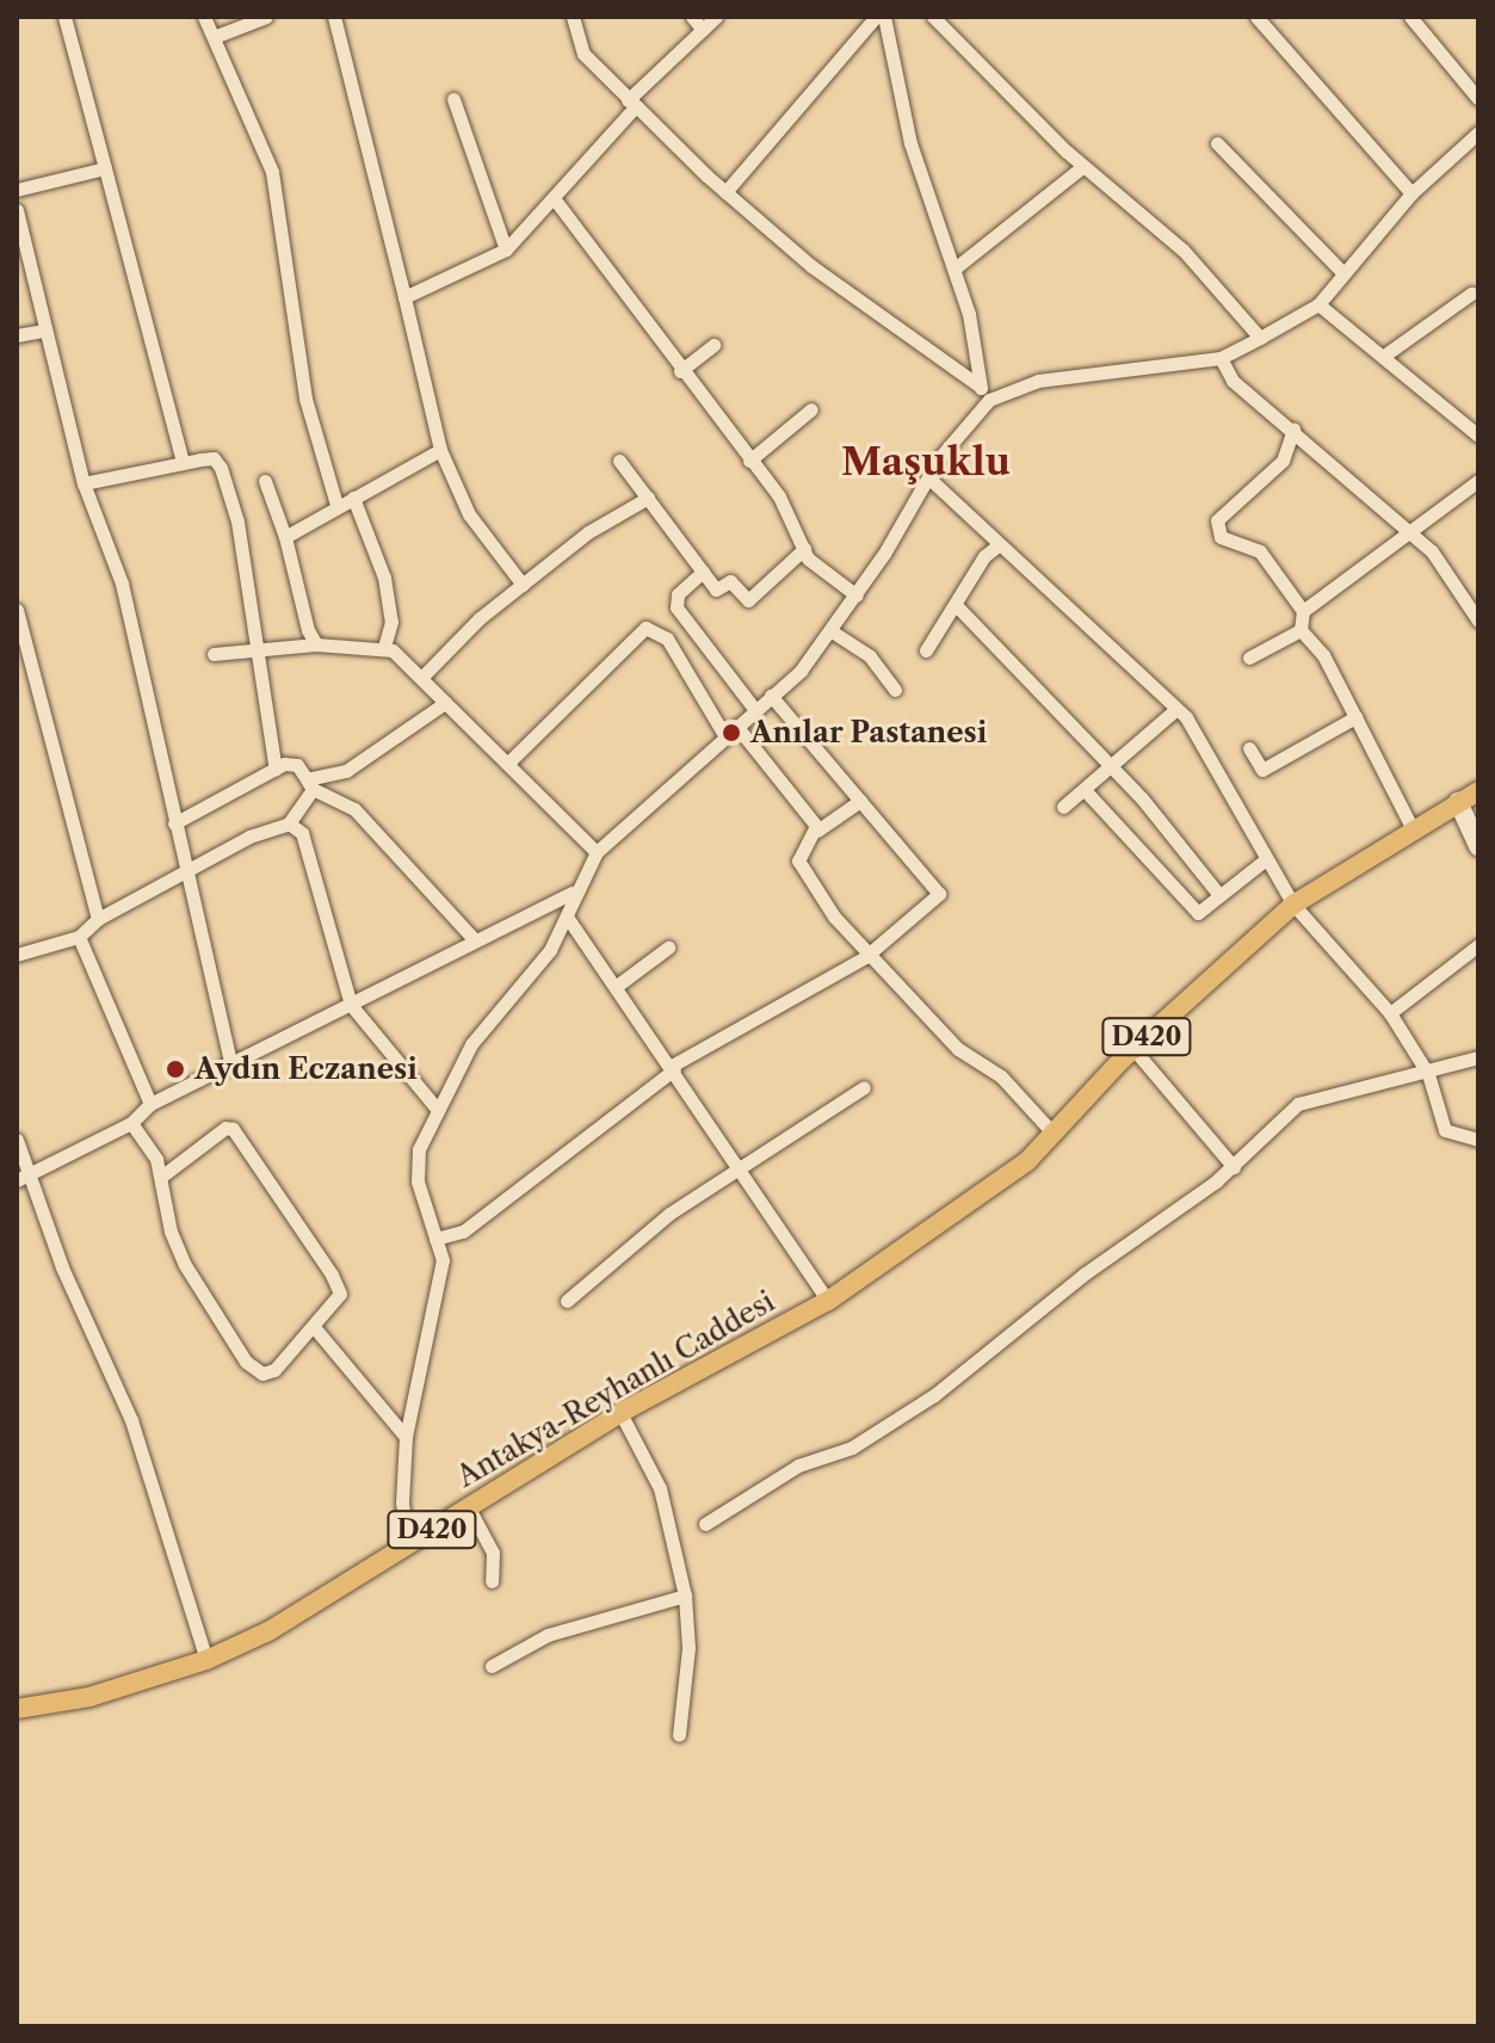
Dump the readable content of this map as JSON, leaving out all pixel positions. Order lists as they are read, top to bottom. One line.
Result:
{"streets":{"main road":["D420","Antakya-Reyhanlı Caddesi"]},"crossings":[["D420","Antakya-Reyhanlı Caddesi"]],"districts":["Maşuklu"],"places":["Anılar Pastanesi","Aydın Eczanesi"]}
